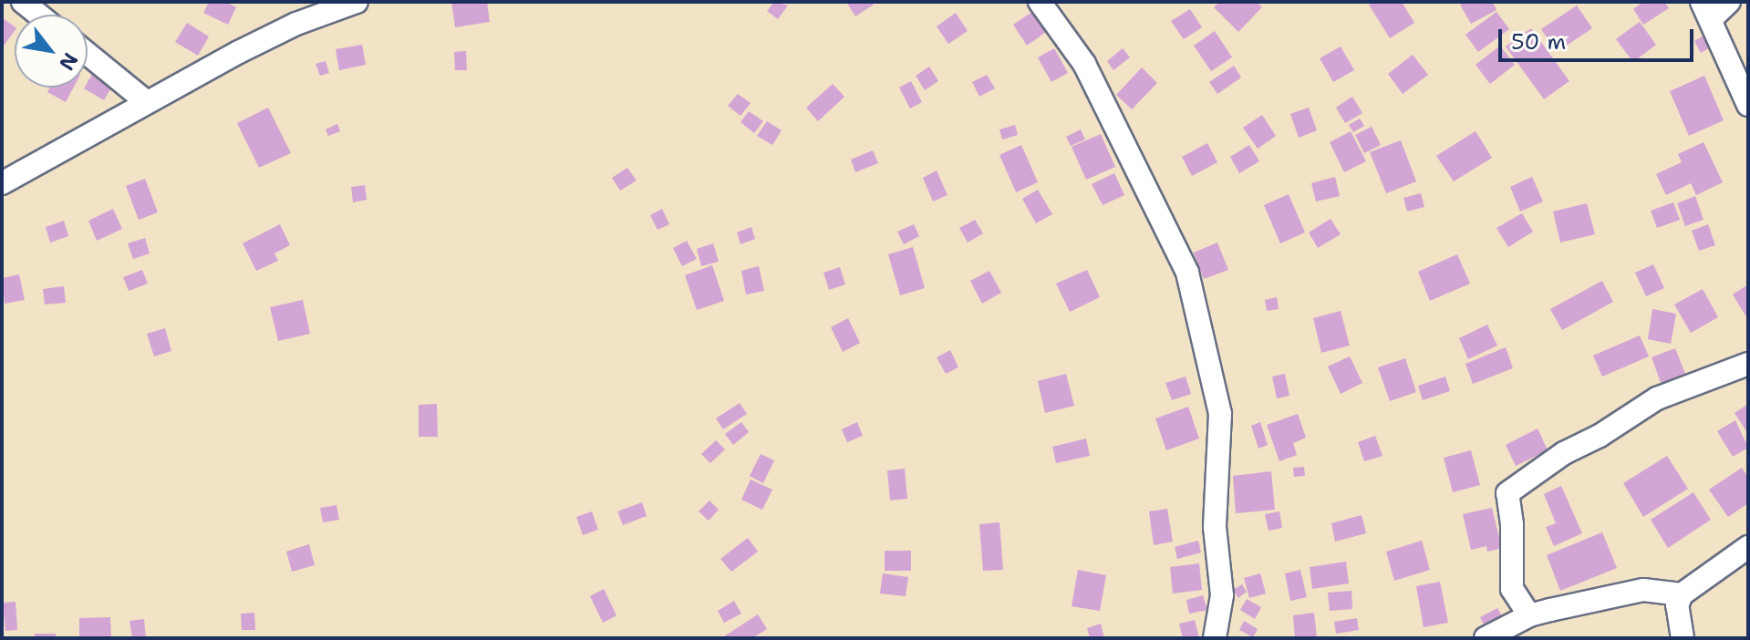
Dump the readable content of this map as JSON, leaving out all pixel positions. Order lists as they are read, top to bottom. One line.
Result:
{"scale_bar":"50 m","north":"bottom right"}
